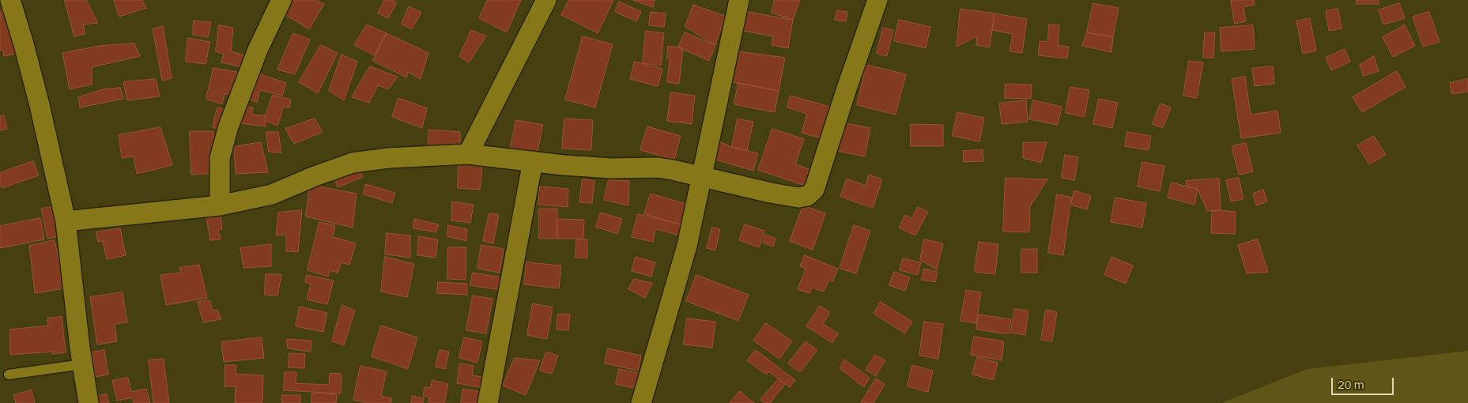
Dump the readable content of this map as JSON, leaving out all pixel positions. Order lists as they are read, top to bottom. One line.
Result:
{"scale_bar":"20 m"}
